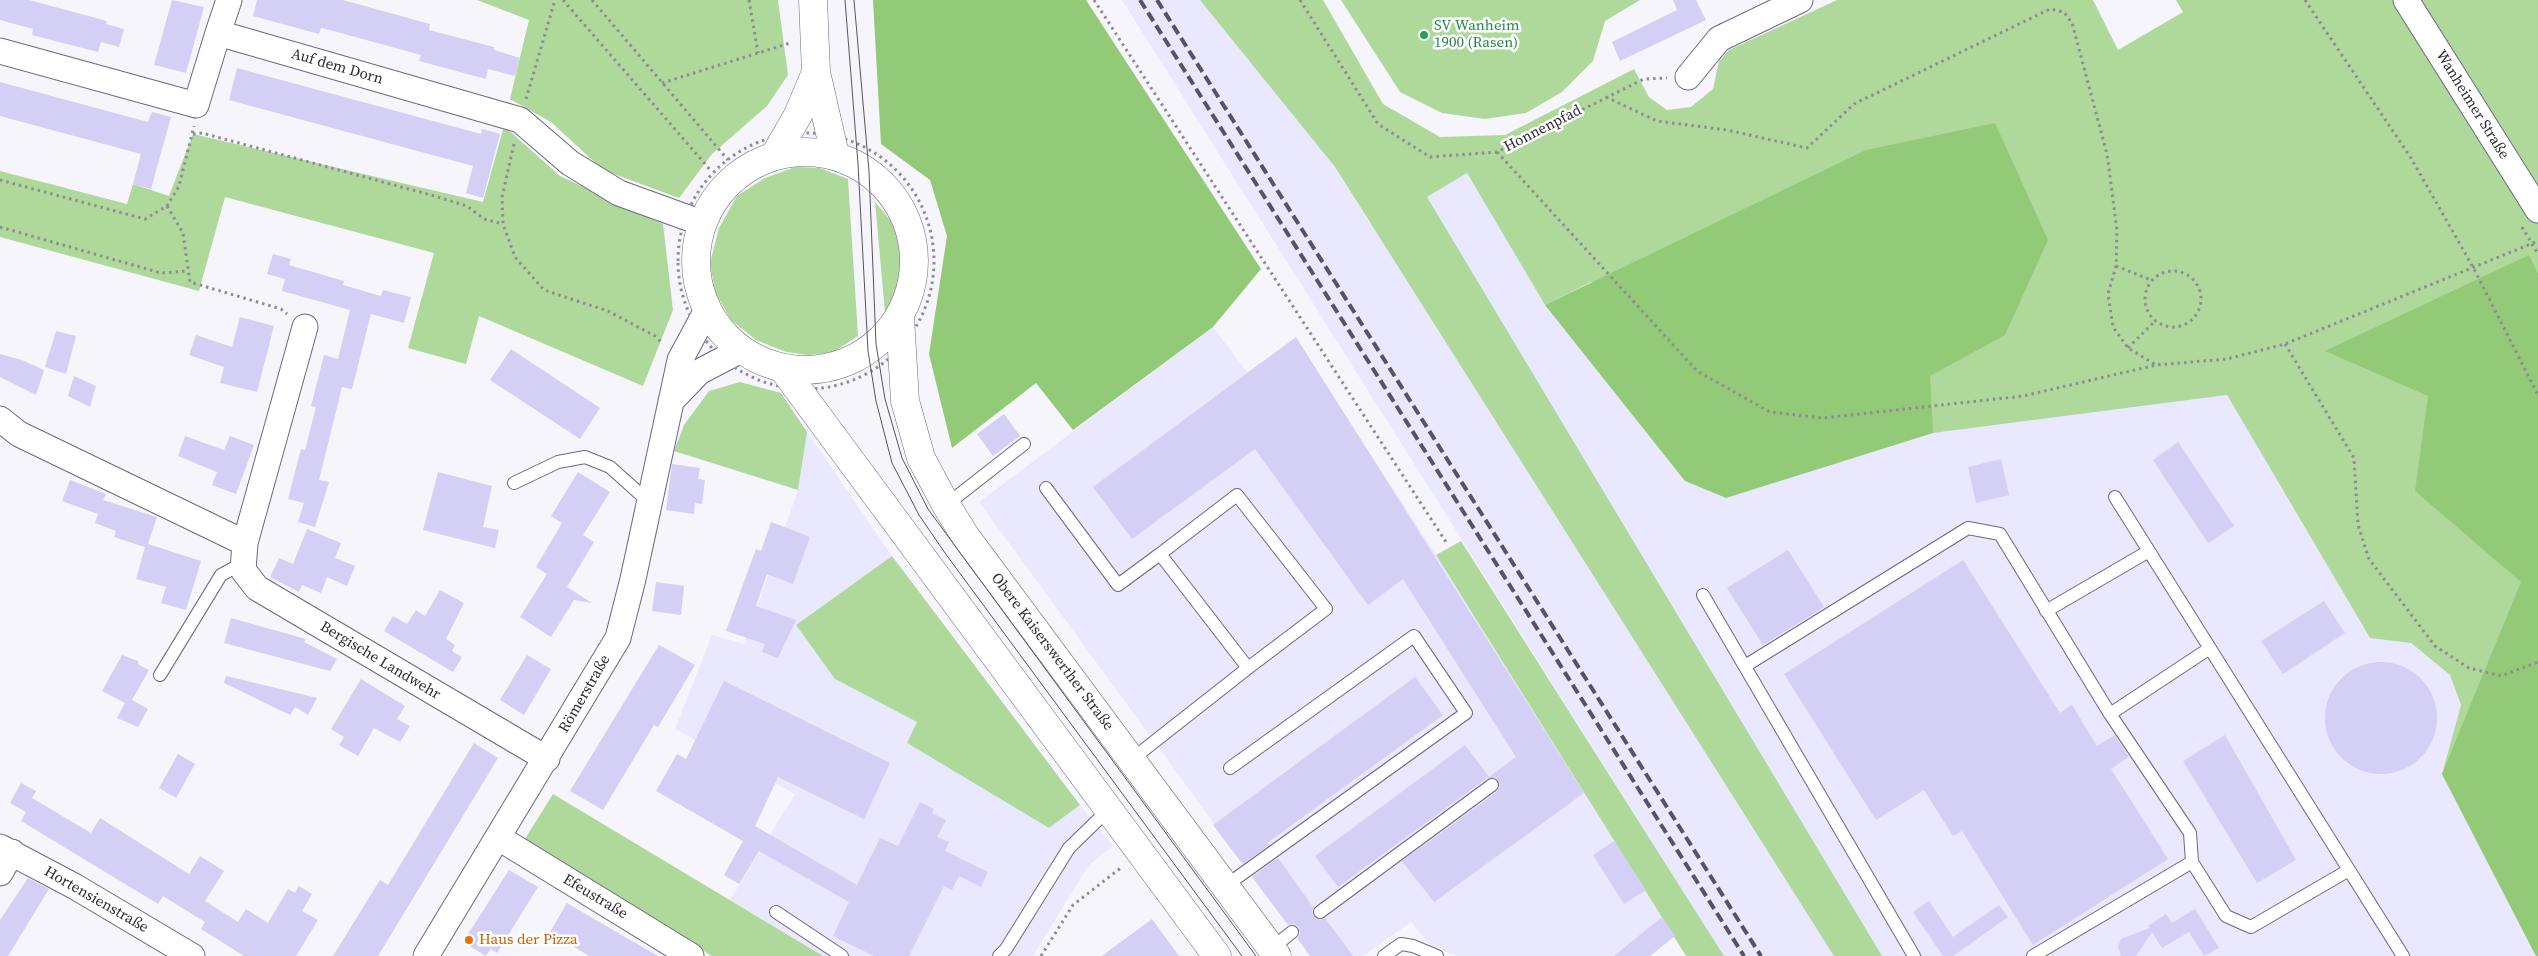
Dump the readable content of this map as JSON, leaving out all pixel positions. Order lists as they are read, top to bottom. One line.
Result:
{"streets":{"street":["Auf dem Dorn","Wanheimer Straße","Obere Kaiserswerther Straße","Bergische Landwehr","Römerstraße","Efeustraße","Hortensienstraße"],"path":["Honnenpfad"]},"crossings":[["Bergische Landwehr","Römerstraße"],["Römerstraße","Efeustraße"]],"places":["SV Wanheim 1900 (Rasen)","Haus der Pizza"]}
